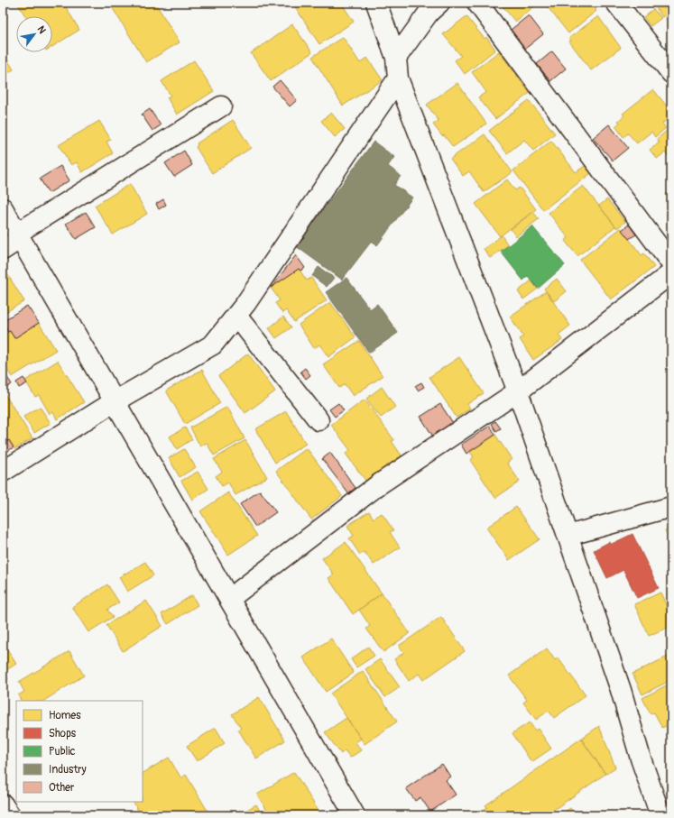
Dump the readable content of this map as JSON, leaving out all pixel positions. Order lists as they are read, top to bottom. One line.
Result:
{"legend":["Homes","Shops","Public","Industry","Other"],"north":"top right"}
